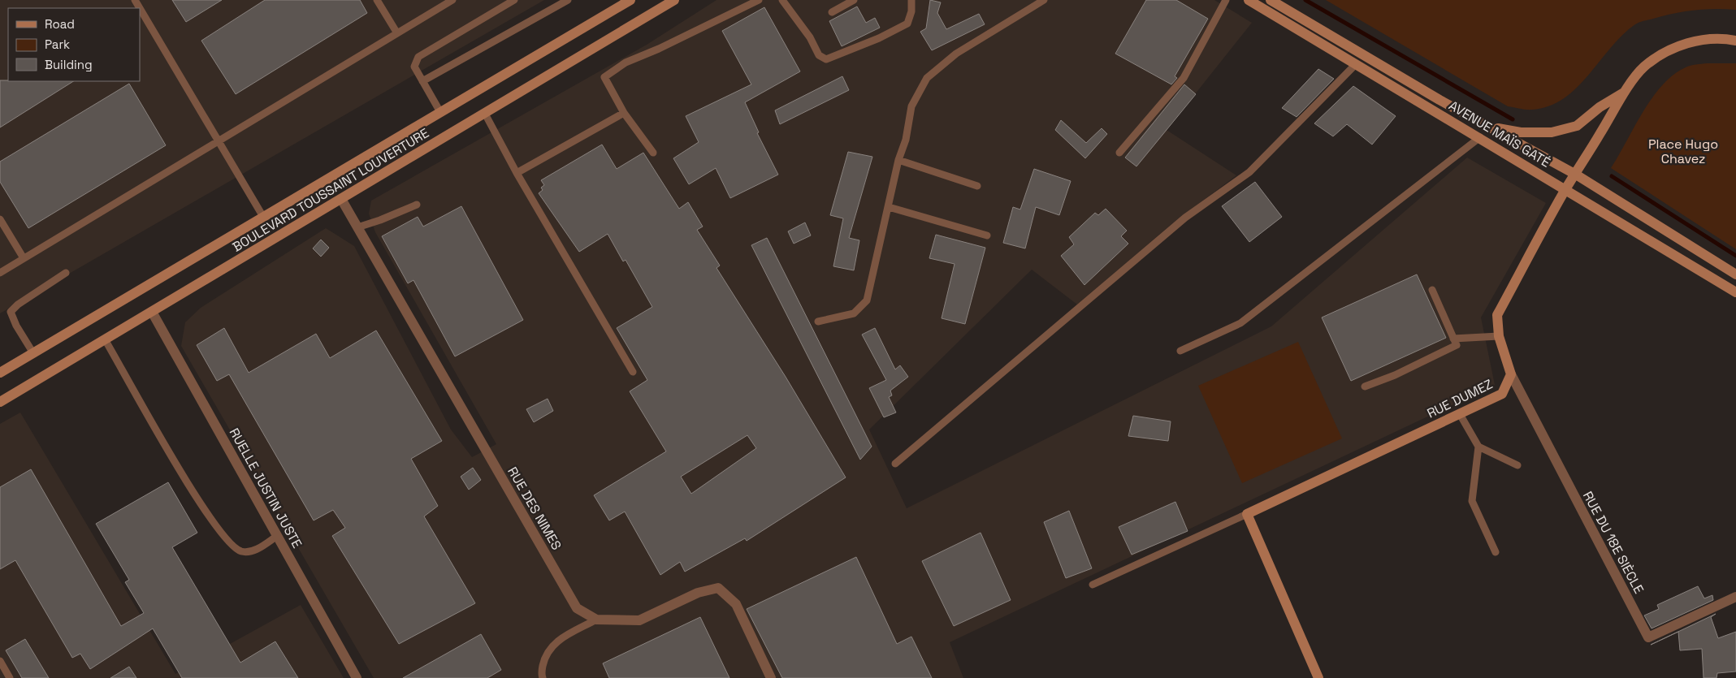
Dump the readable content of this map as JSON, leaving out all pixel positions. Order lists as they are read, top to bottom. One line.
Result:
{"streets":{"main road":["AVENUE MAÏS GATÉ","BOULEVARD TOUSSAINT LOUVERTURE","RUE DUMEZ"],"street":["RUELLE JUSTIN JUSTE","RUE DES NIMES","RUE DU 18E SIÈCLE"]},"crossings":[["BOULEVARD TOUSSAINT LOUVERTURE","RUELLE JUSTIN JUSTE"],["BOULEVARD TOUSSAINT LOUVERTURE","RUE DES NIMES"],["RUE DUMEZ","RUE DU 18E SIÈCLE"]],"parks":["Place Hugo Chavez"],"legend":["Road","Park","Building"]}
